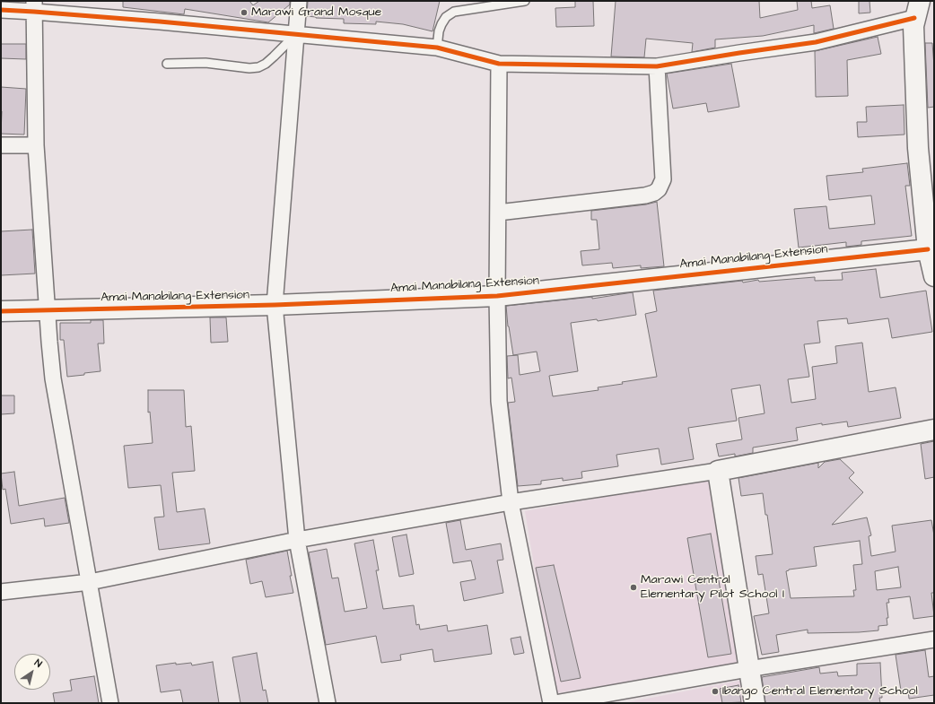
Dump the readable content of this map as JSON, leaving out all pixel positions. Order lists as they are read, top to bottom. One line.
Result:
{"streets":{"street":["Amai Manabilang Extension"]},"places":["Marawi Grand Mosque","Marawi Central Elementary Pilot School I","Ibango Central Elementary School"],"north":"top right"}
